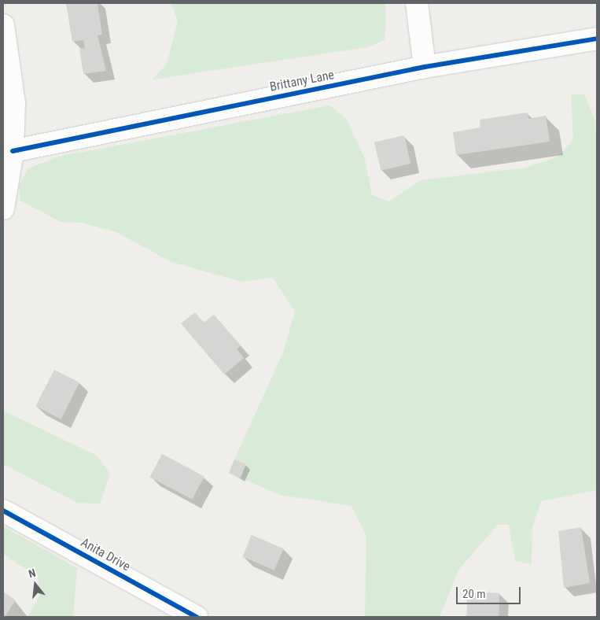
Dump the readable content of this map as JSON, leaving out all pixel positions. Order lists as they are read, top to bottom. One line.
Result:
{"streets":{"street":["Brittany Lane","Anita Drive"]},"scale_bar":"20 m","north":"top"}
